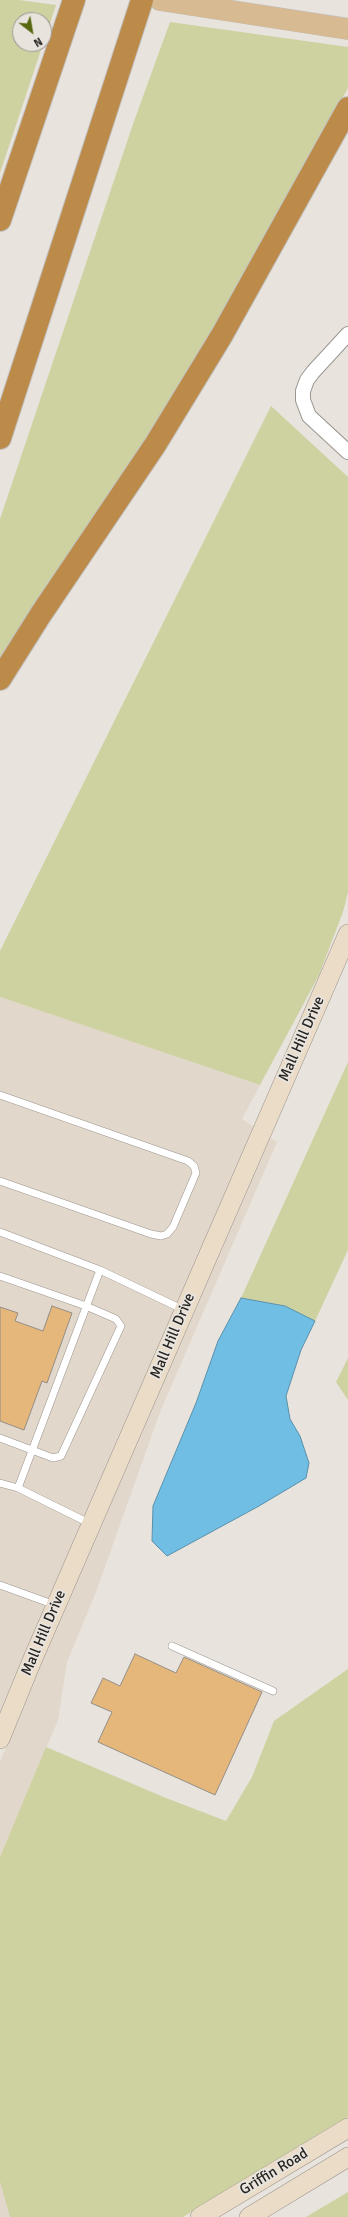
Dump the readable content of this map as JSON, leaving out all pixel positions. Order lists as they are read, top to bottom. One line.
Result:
{"streets":{"street":["Mall Hill Drive","Griffin Road"]},"north":"bottom right"}
